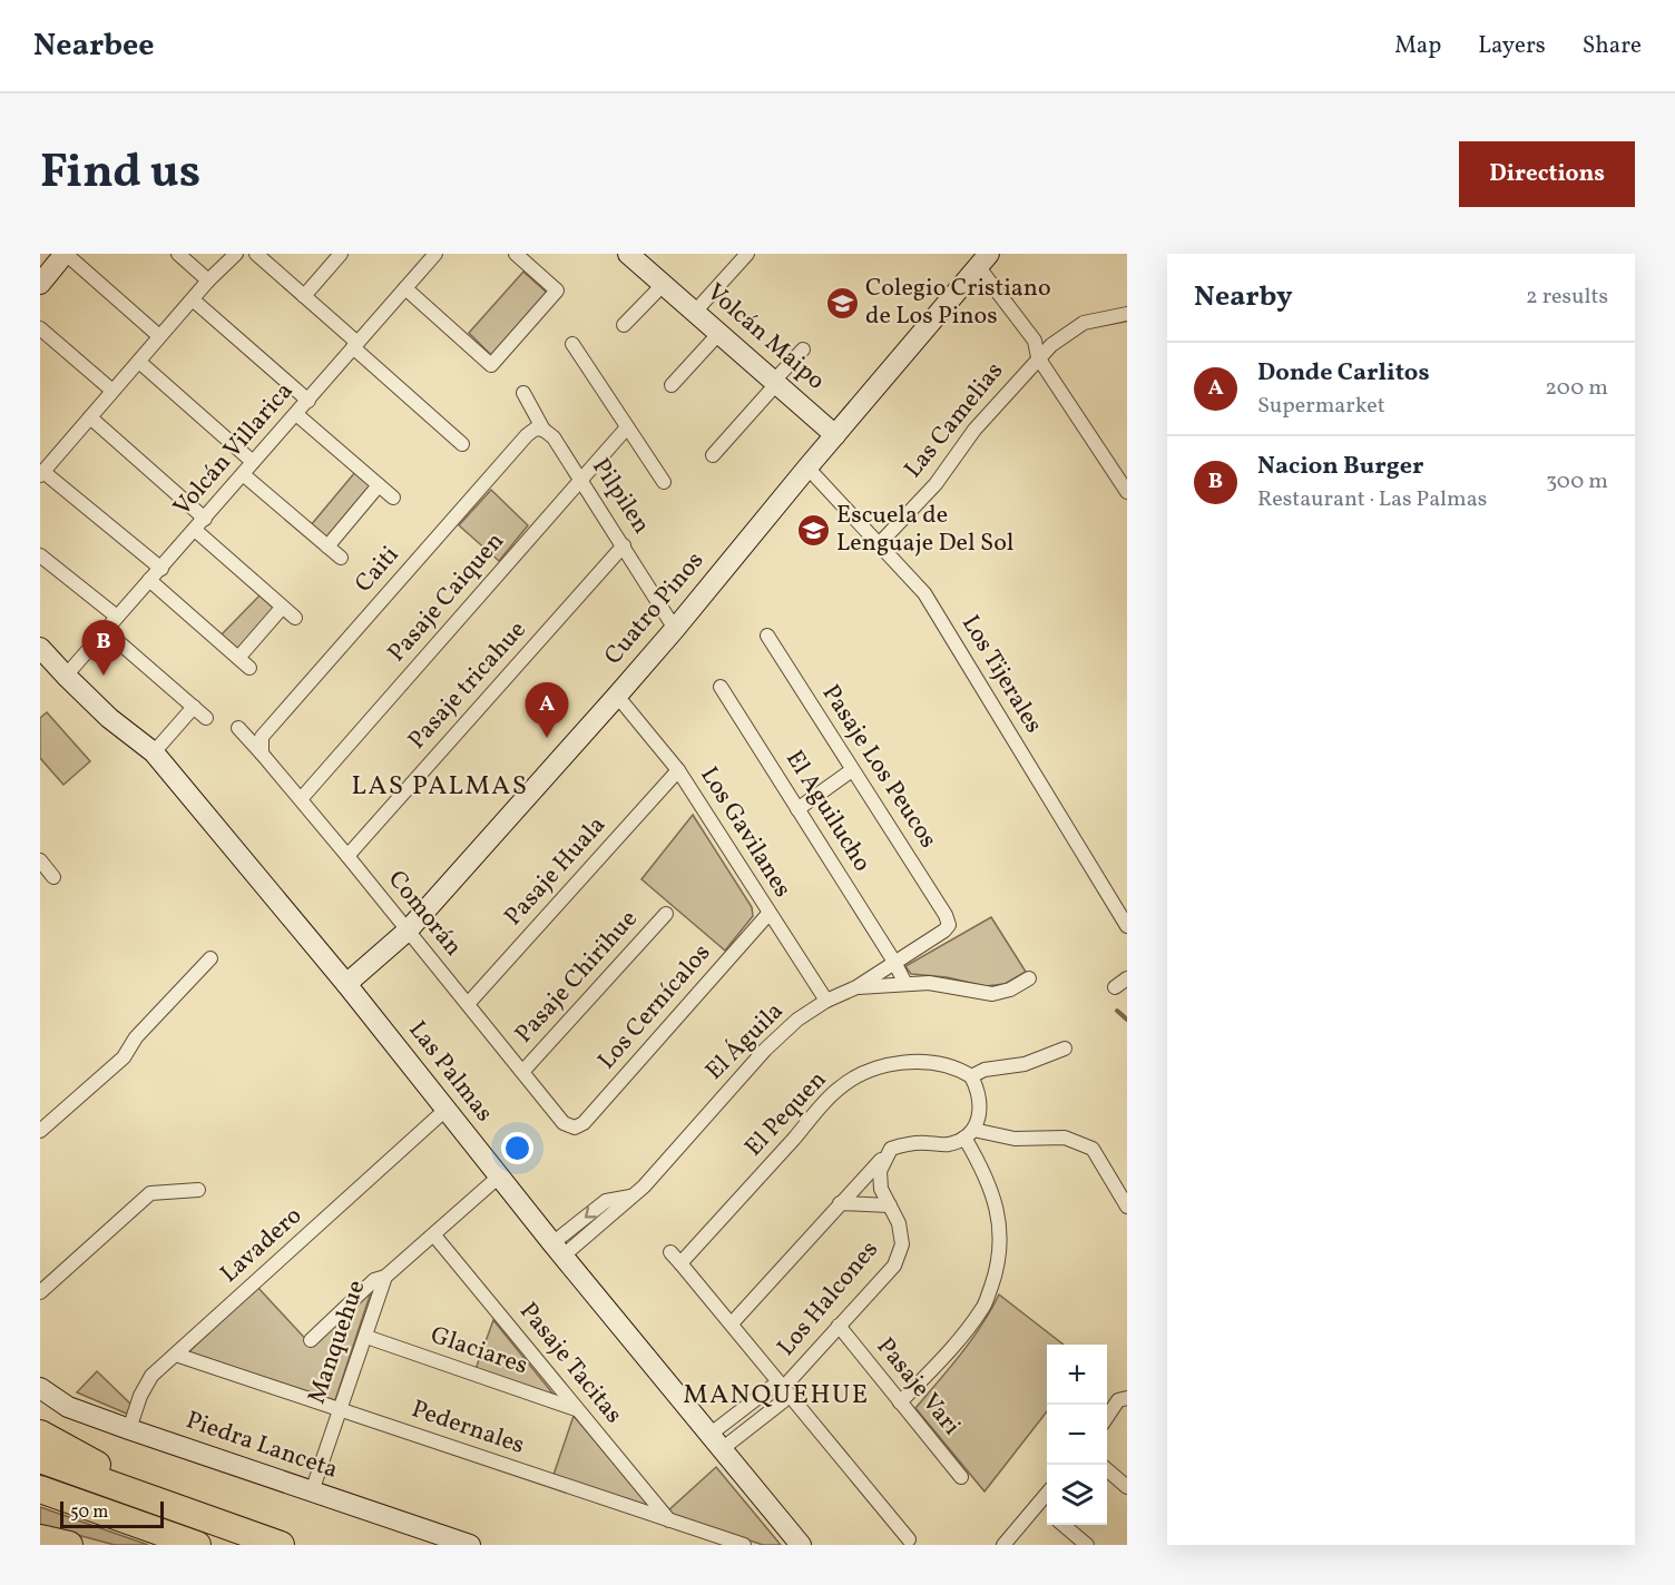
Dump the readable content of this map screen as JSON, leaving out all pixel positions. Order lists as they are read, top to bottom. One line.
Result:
{"streets":{"street":["Volcán Maipo","Las Camelias","Volcán Villarica","Pilpilen","Caiti","Pasaje Caiquen","Cuatro Pinos","Los Tijerales","Pasaje tricahue","Pasaje Los Peucos","El Aguilucho","Los Gavilanes","Pasaje Huala","Comorán","Pasaje Chirihue","Los Cernícalos","El Águila","Las Palmas","El Pequen","Lavadero","Los Halcones","Manquehue","Glaciares","Pasaje Tacitas","Pasaje Vari","Pedernales","Piedra Lanceta"]},"crossings":[["Volcán Maipo","Cuatro Pinos"],["Las Camelias","Los Tijerales"],["Volcán Villarica","Las Palmas"],["Pilpilen","Caiti"],["Pilpilen","Pasaje Caiquen"],["Pilpilen","Cuatro Pinos"],["Pilpilen","Pasaje tricahue"],["Caiti","Comorán"],["Pasaje Caiquen","Comorán"],["Cuatro Pinos","Los Tijerales"],["Cuatro Pinos","Los Gavilanes"],["Cuatro Pinos","Comorán"],["Cuatro Pinos","Las Palmas"],["Pasaje tricahue","Comorán"],["Pasaje Los Peucos","El Águila"],["El Aguilucho","El Águila"],["Los Gavilanes","Pasaje Huala"],["Los Gavilanes","Los Cernícalos"],["Los Gavilanes","El Águila"],["Pasaje Huala","Comorán"],["Comorán","Pasaje Chirihue"],["Comorán","Los Cernícalos"],["El Águila","Las Palmas"],["Las Palmas","Lavadero"],["Las Palmas","Los Halcones"],["Las Palmas","Manquehue"],["Lavadero","Pedernales"],["Lavadero","Piedra Lanceta"],["Los Halcones","Pasaje Vari"],["Manquehue","Glaciares"],["Manquehue","Pasaje Tacitas"],["Manquehue","Pedernales"],["Manquehue","Piedra Lanceta"],["Glaciares","Pasaje Tacitas"],["Pasaje Tacitas","Pedernales"]],"districts":["LAS PALMAS","MANQUEHUE"],"places":{"school or university":["Colegio Cristiano de Los Pinos","Escuela de Lenguaje Del Sol"]},"scale_bar":"50 m","page":{"header":"Nearbee","nav":["Map","Layers","Share"],"title":"Find us","buttons":"Directions","heading":["Nearby","2 results"],"list":[{"mark":"A","name":"Donde Carlitos","note":"Supermarket","value":"200 m"},{"mark":"B","name":"Nacion Burger","note":"Restaurant · Las Palmas","value":"300 m"}],"pins":["B","A"],"map_buttons":["+","−"],"scale":"50 m"}}
